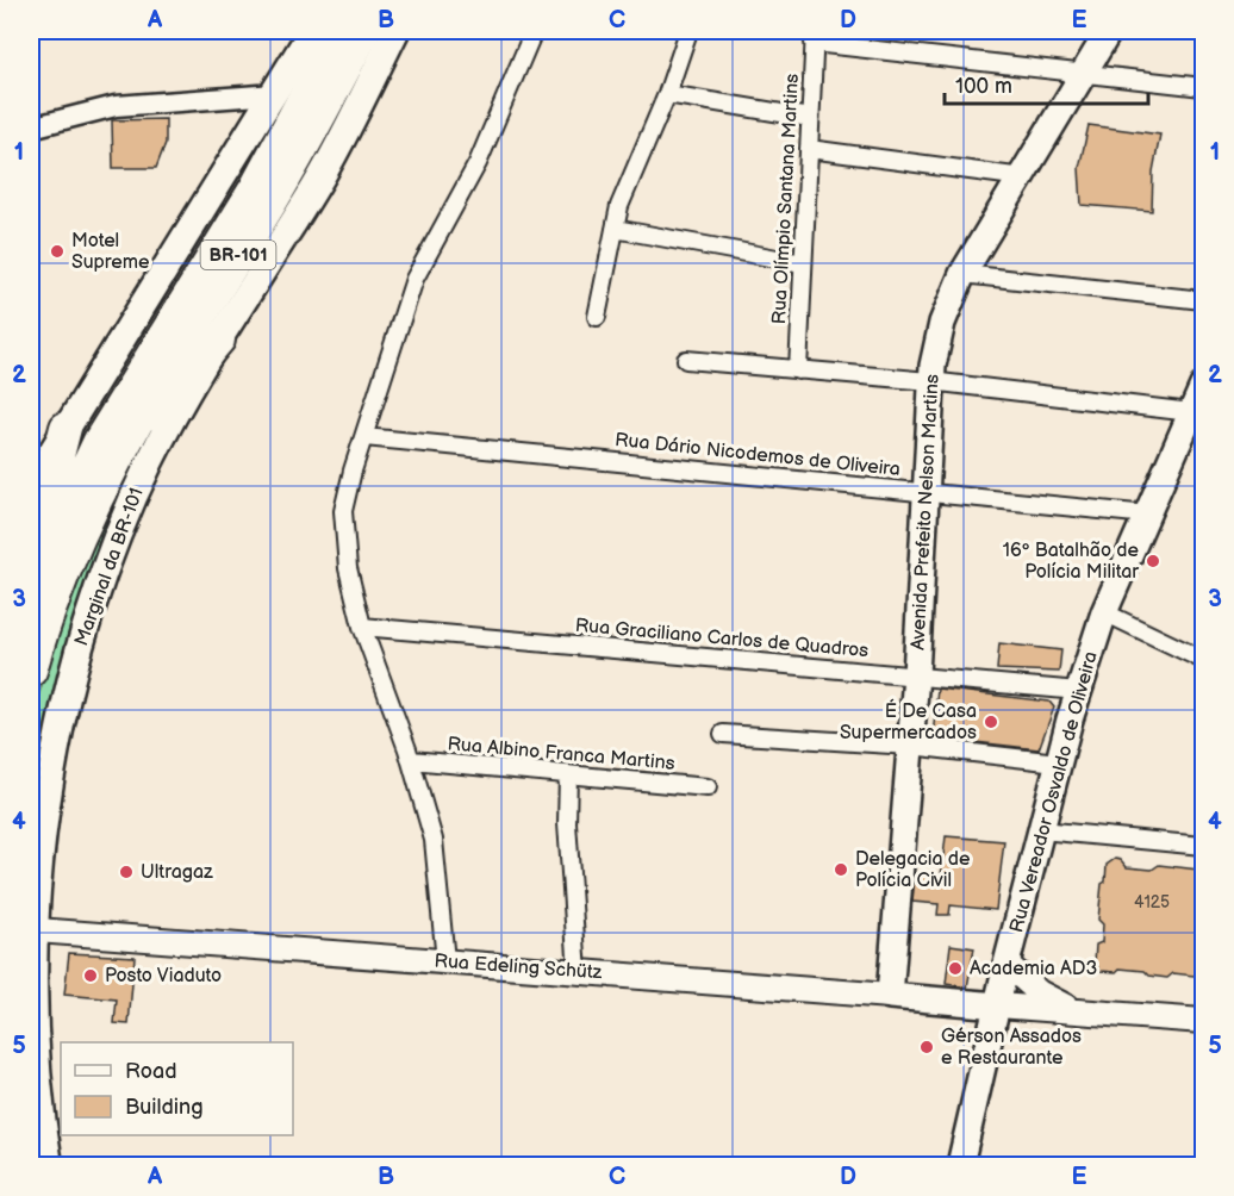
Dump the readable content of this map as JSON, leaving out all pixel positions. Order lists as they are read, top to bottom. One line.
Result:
{"streets":{"highway":["BR-101","Marginal da BR-101"],"main road":["Avenida Prefeito Nelson Martins","Rua Vereador Osvaldo de Oliveira","Rua Edeling Schütz"],"street":["Rua Olímpio Santana Martins","Rua Dário Nicodemos de Oliveira","Rua Graciliano Carlos de Quadros","Rua Albino Franca Martins"]},"crossings":[["Rua Dário Nicodemos de Oliveira","Avenida Prefeito Nelson Martins"],["Rua Dário Nicodemos de Oliveira","Rua Vereador Osvaldo de Oliveira"],["Avenida Prefeito Nelson Martins","Rua Graciliano Carlos de Quadros"],["Avenida Prefeito Nelson Martins","Rua Edeling Schütz"],["Marginal da BR-101","Rua Edeling Schütz"],["Rua Graciliano Carlos de Quadros","Rua Vereador Osvaldo de Oliveira"],["Rua Vereador Osvaldo de Oliveira","Rua Edeling Schütz"]],"places":["Motel Supreme","16º Batalhão de Polícia Militar","É De Casa Supermercados","Delegacia de Polícia Civil","Ultragaz","Academia AD3","Posto Viaduto","Gérson Assados e Restaurante"],"house_numbers":["4125"],"legend":["Road","Building"],"scale_bar":"100 m","grid":{"columns":["A","B","C","D","E"],"rows":["1","2","3","4","5"]}}
